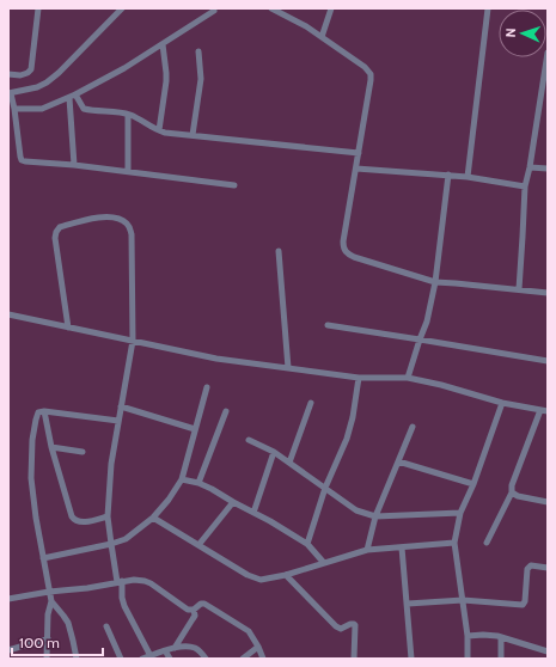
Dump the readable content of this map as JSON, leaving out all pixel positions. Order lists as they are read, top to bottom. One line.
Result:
{"scale_bar":"100 m","north":"left"}
